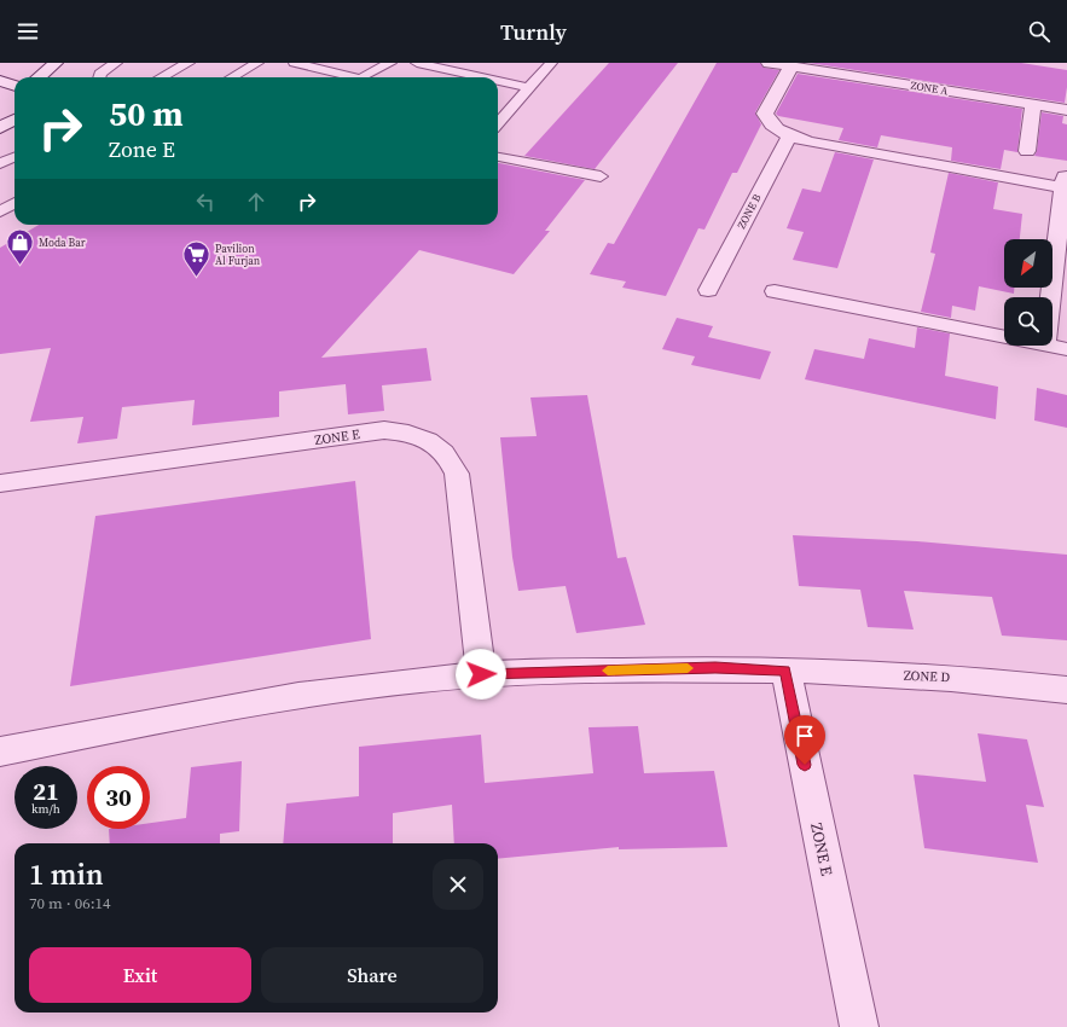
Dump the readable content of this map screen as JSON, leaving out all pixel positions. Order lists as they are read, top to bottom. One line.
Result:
{"streets":{"street":["ZONE A","ZONE B","ZONE E","ZONE D"]},"crossings":[["ZONE E","ZONE D"]],"places":{"shop":["Moda Bar"],"supermarket":["Pavilion Al Furjan"]},"north":"bottom left","page":{"header":"Turnly","turn":["50 m","Zone E"],"speed":"21 km/h","limit":"30","heading":["1 min","70 m · 06:14"],"buttons":["Exit","Share"]}}
